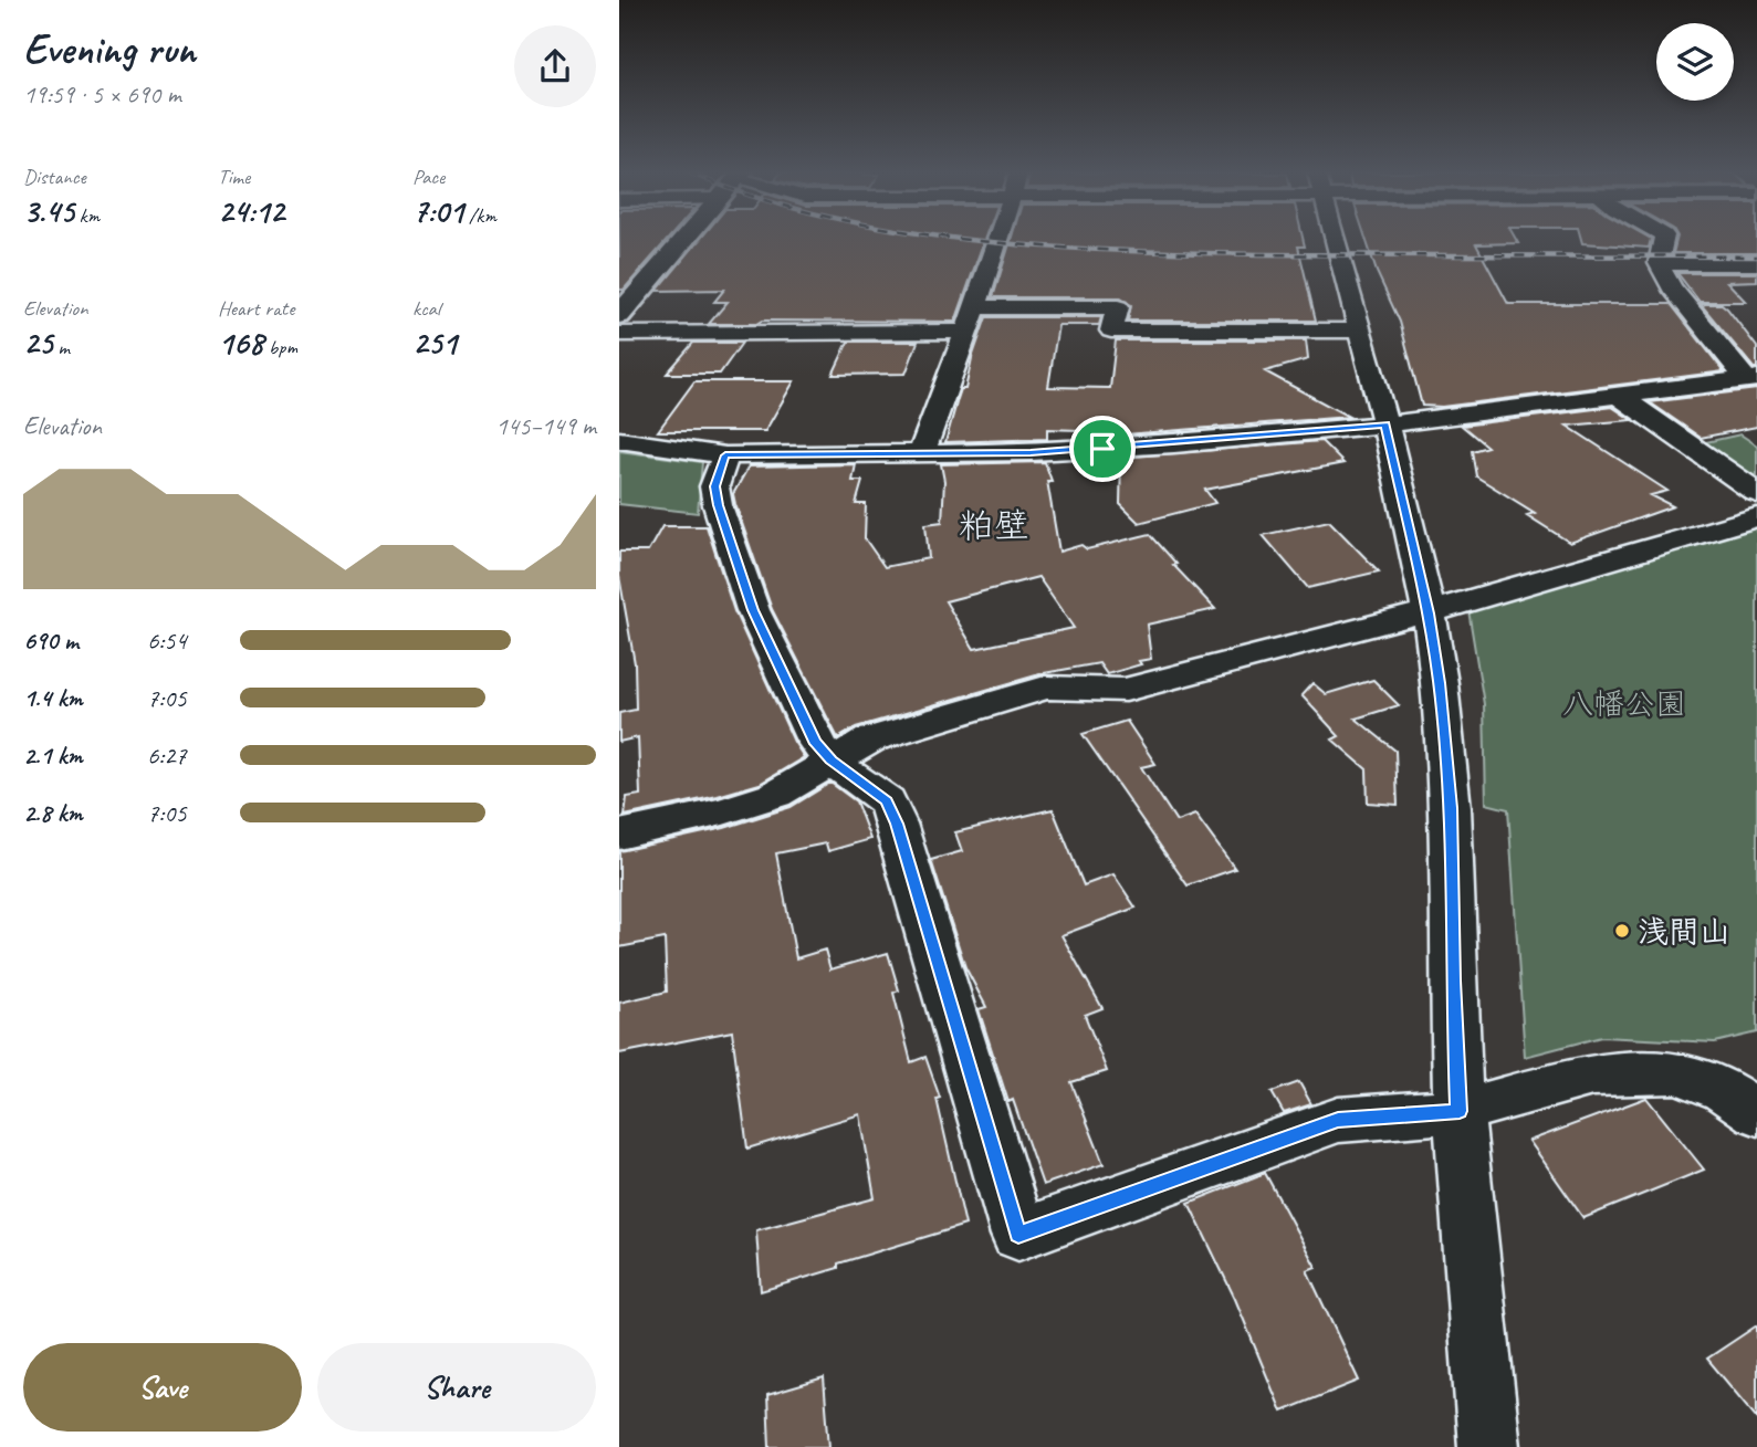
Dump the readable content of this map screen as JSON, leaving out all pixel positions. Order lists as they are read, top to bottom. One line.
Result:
{"districts":["粕壁"],"parks":["八幡公園"],"places":["浅間山"],"page":{"heading":["Evening run","19:59 · 5 × 690 m"],"stats":[["Distance","3.45 km"],["Time","24:12"],["Pace","7:01 /km"],["Elevation","25 m"],["Heart rate","168 bpm"],["kcal","251"]],"chart":["Elevation","145–149 m"],"list":[{"name":"690 m","note":"6:54"},{"name":"1.4 km","note":"7:05"},{"name":"2.1 km","note":"6:27"},{"name":"2.8 km","note":"7:05"}],"buttons":["Save","Share"]}}
